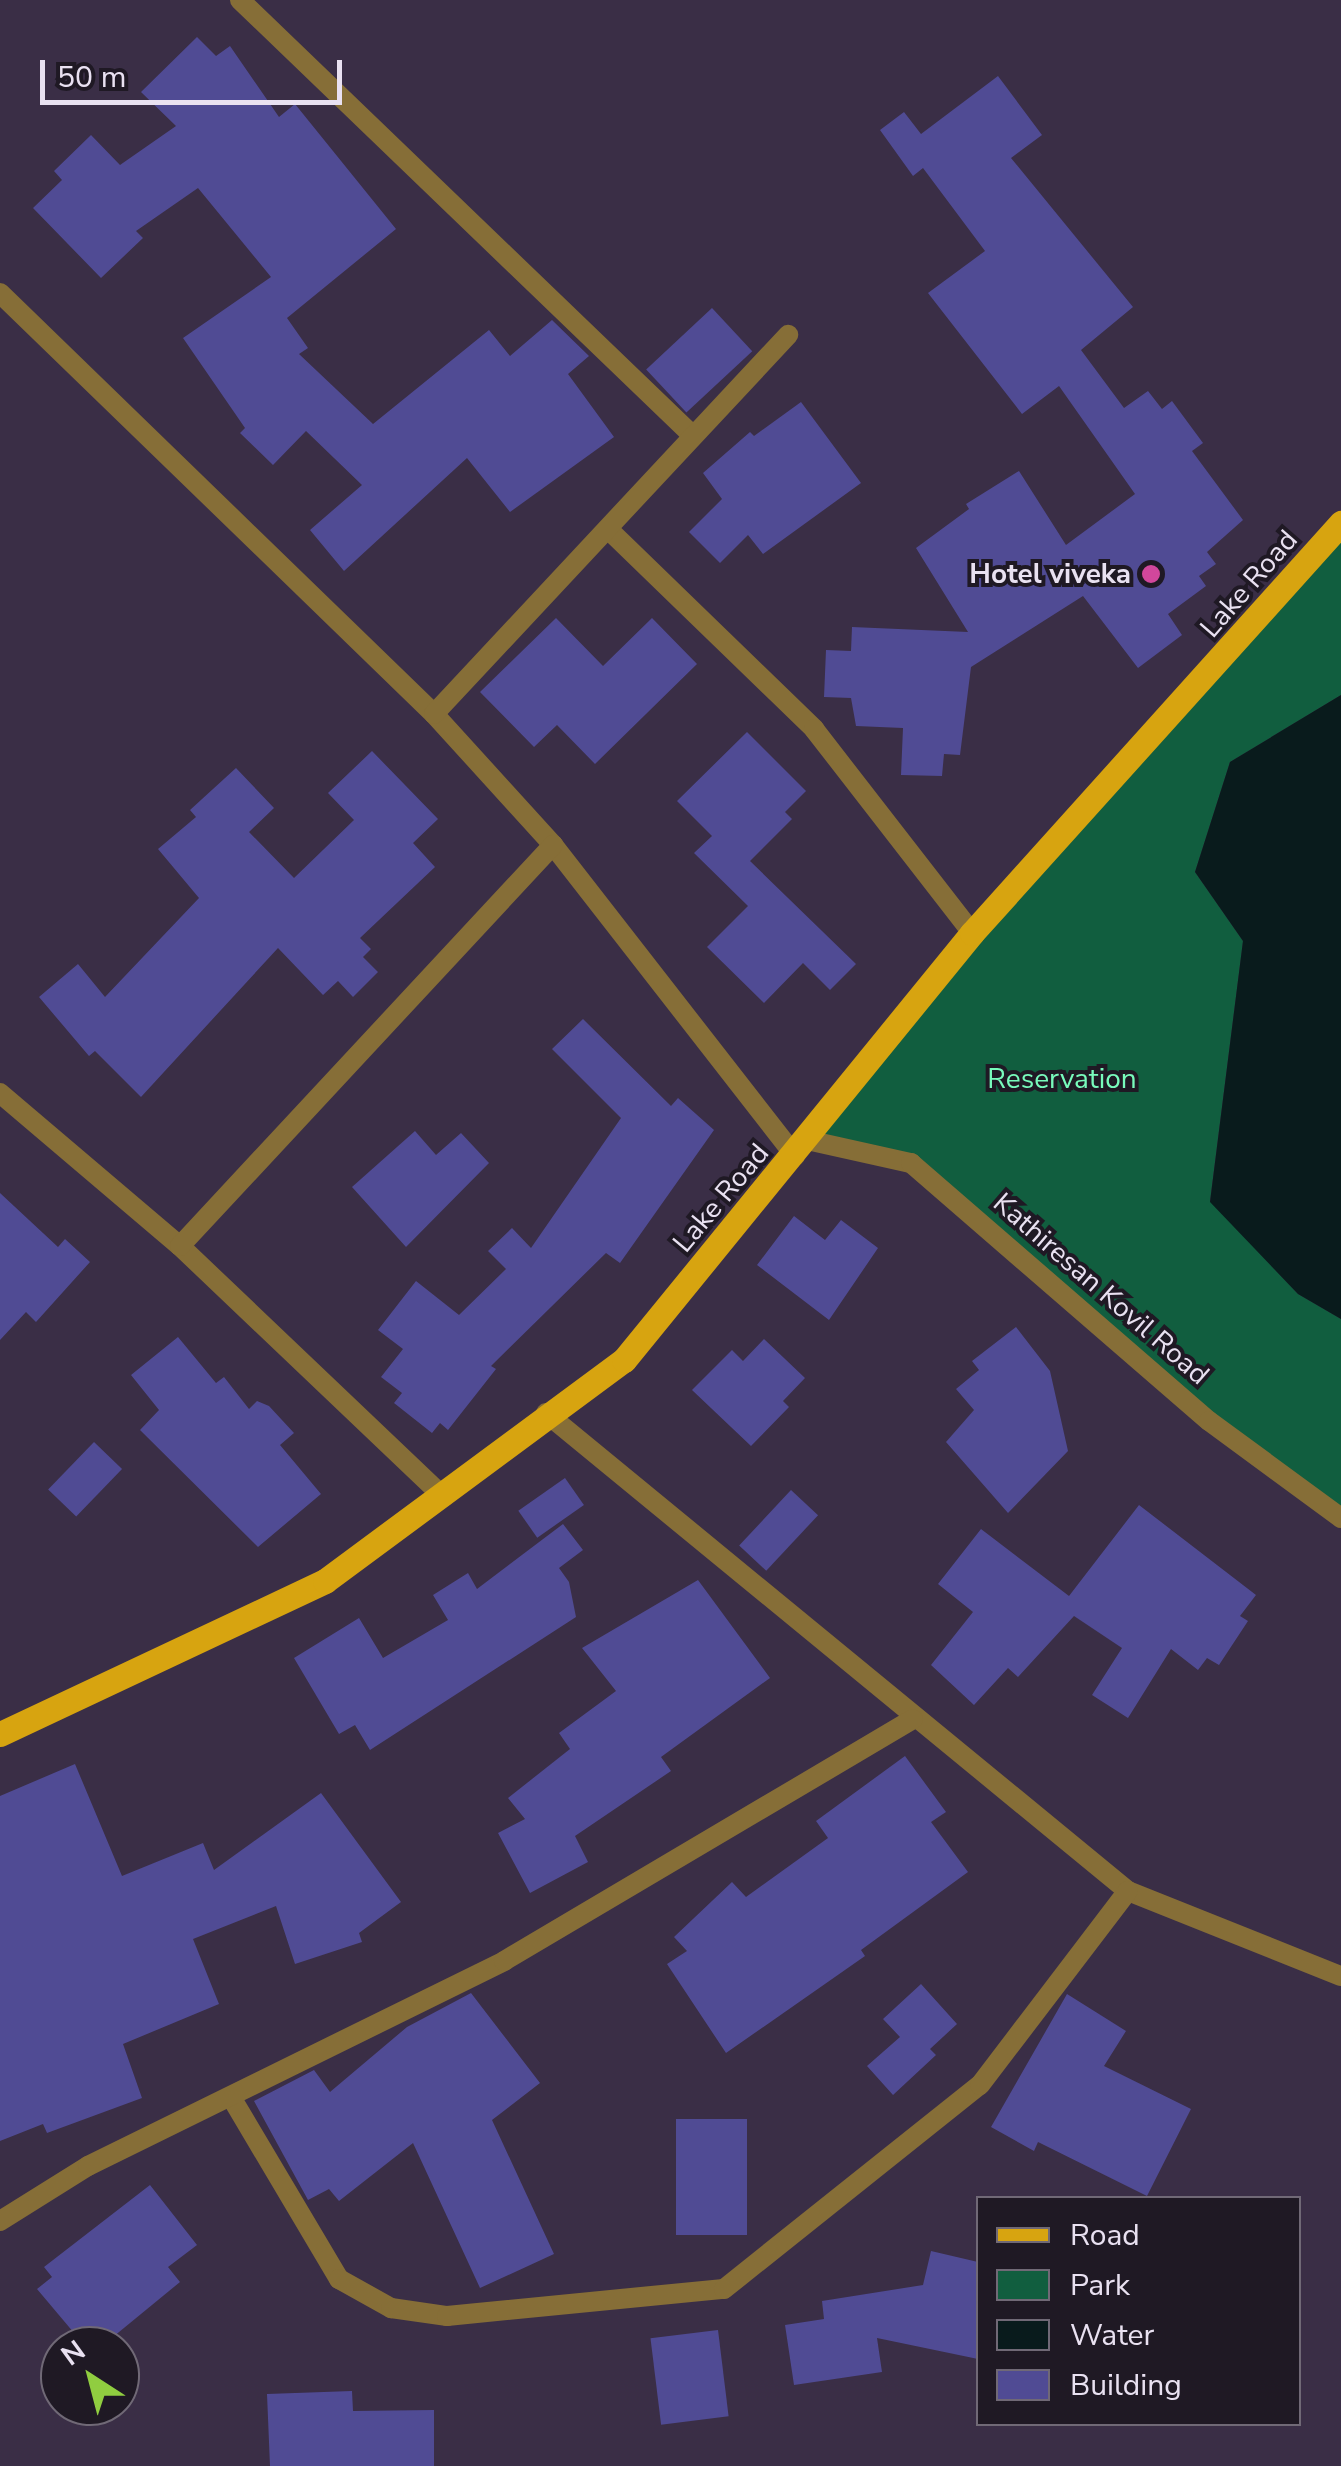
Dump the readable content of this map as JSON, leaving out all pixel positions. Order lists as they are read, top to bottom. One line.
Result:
{"streets":{"main road":["Lake Road"],"street":["Kathiresan Kovil Road"]},"crossings":[["Lake Road","Kathiresan Kovil Road"]],"parks":["Reservation"],"places":["Hotel viveka"],"legend":["Road","Park","Water","Building"],"scale_bar":"50 m","north":"top left"}
